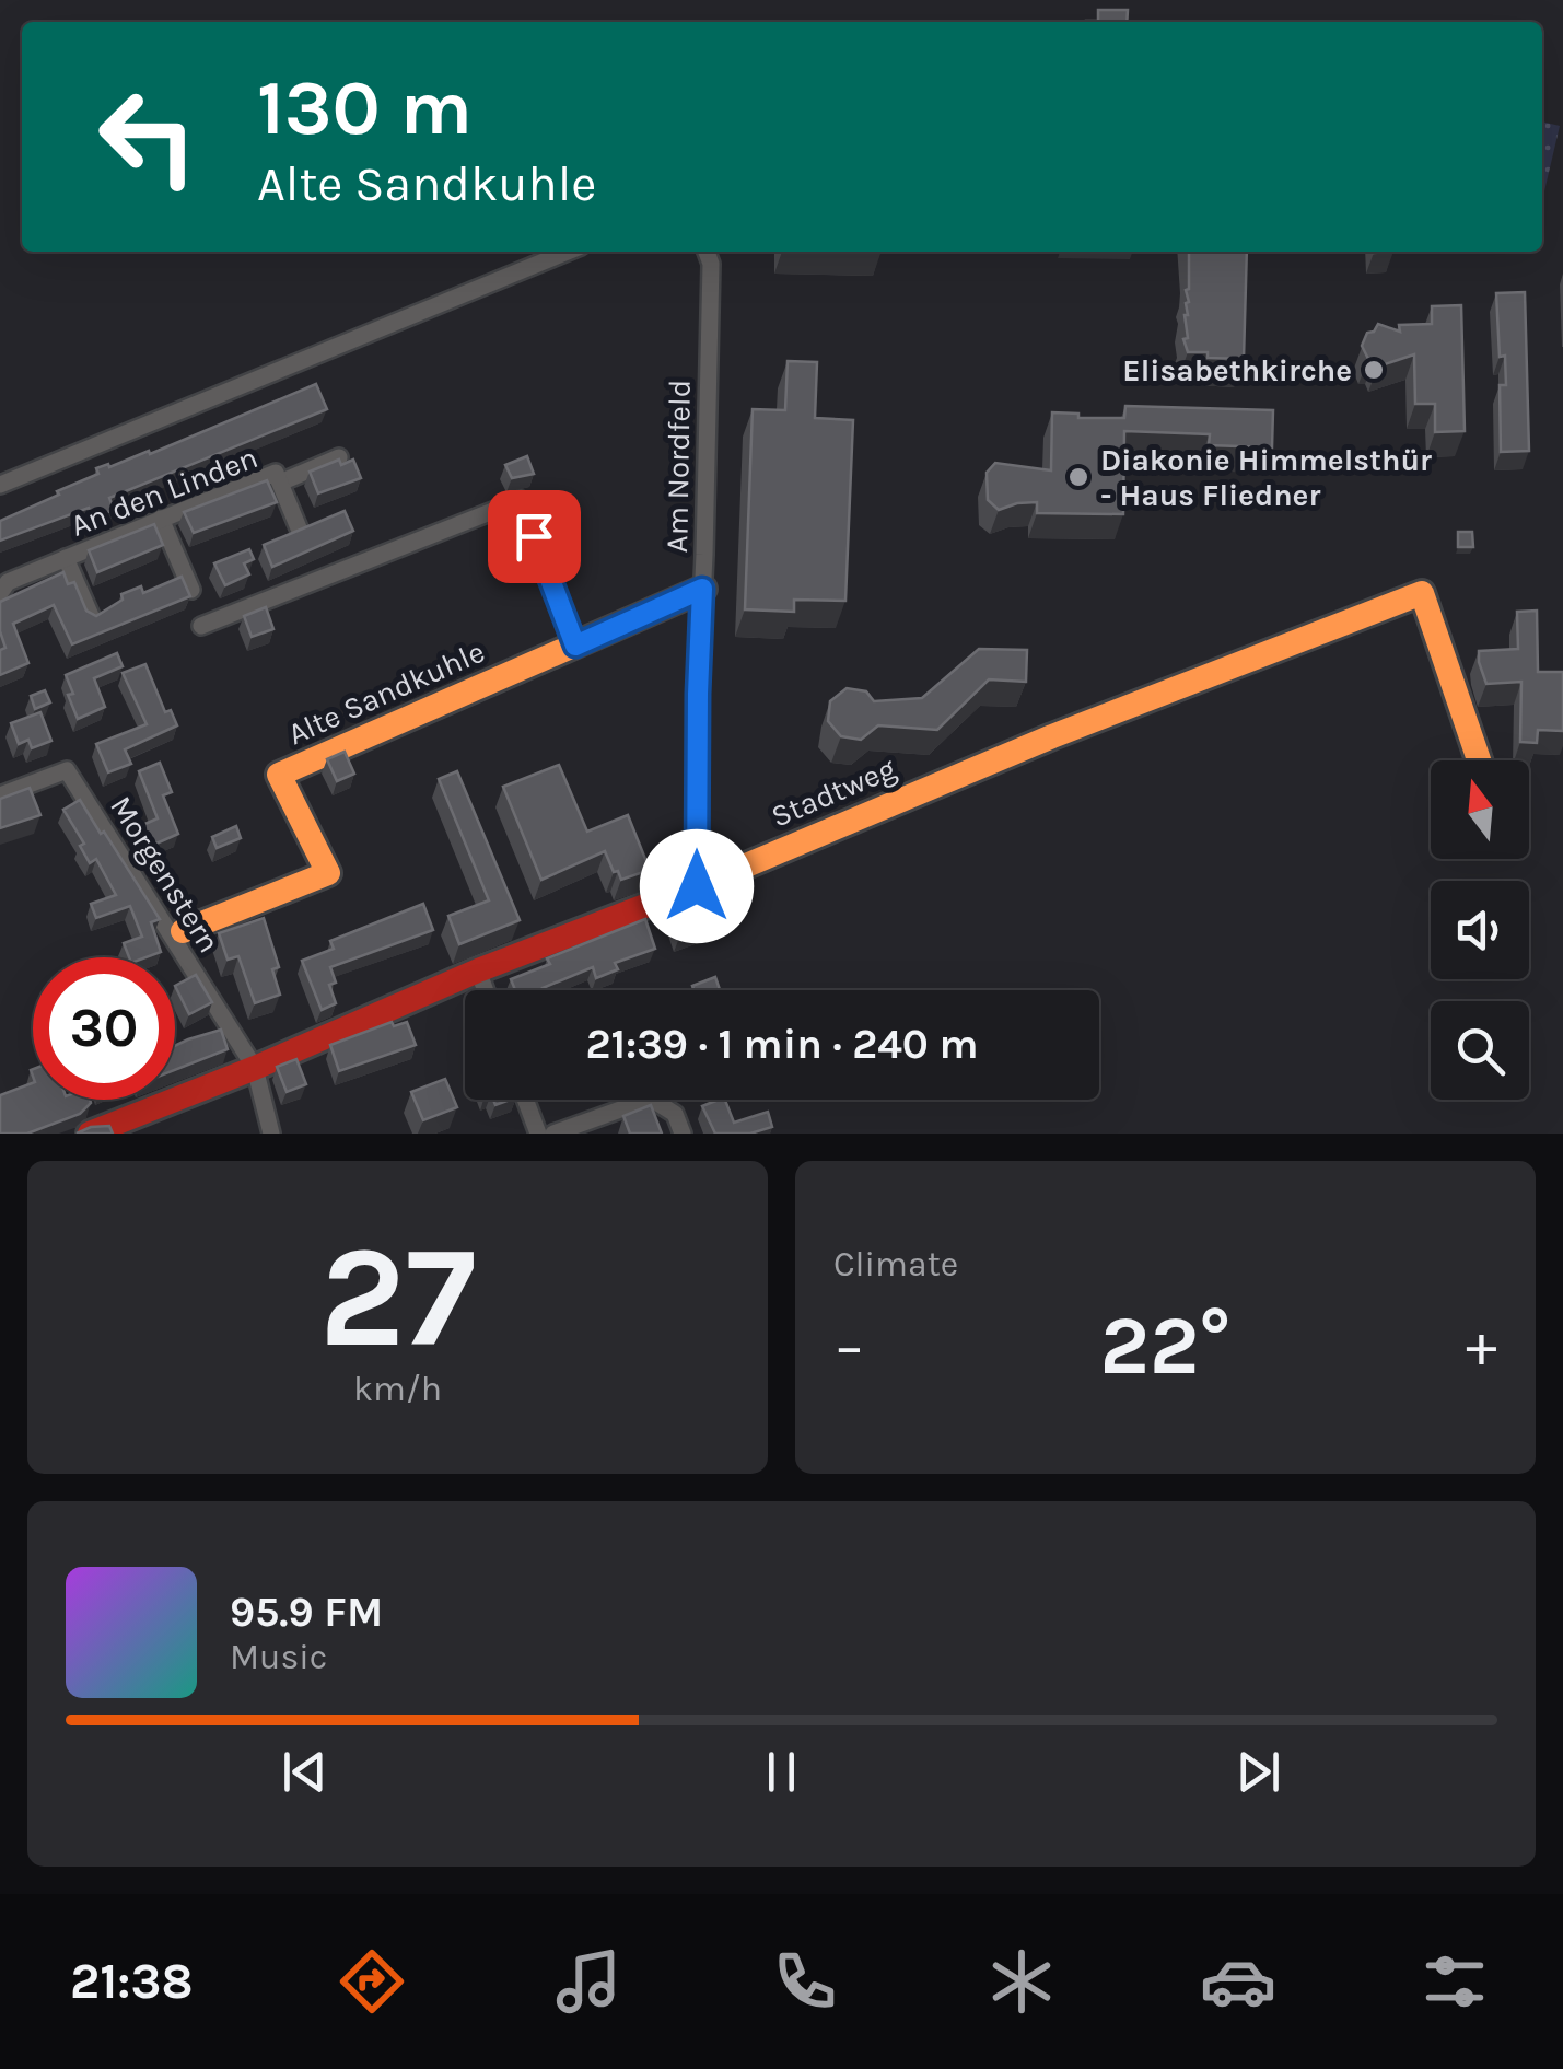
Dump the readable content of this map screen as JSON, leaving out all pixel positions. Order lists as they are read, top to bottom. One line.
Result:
{"streets":{"street":["Am Nordfeld","An den Linden","Alte Sandkuhle","Stadtweg","Morgenstern"]},"crossings":[["Am Nordfeld","Alte Sandkuhle"],["Am Nordfeld","Stadtweg"],["Stadtweg","Morgenstern"]],"places":["Elisabethkirche","Diakonie Himmelsthür - Haus Fliedner"],"north":"top","page":{"turn":["130 m","Alte Sandkuhle"],"limit":"30","trip":"21:39 · 1 min · 240 m","tile":[["27","km/h"],"Climate"],"heat":["−","22°","+"],"song":["95.9 FM","Music"],"tabs":"21:38"}}
